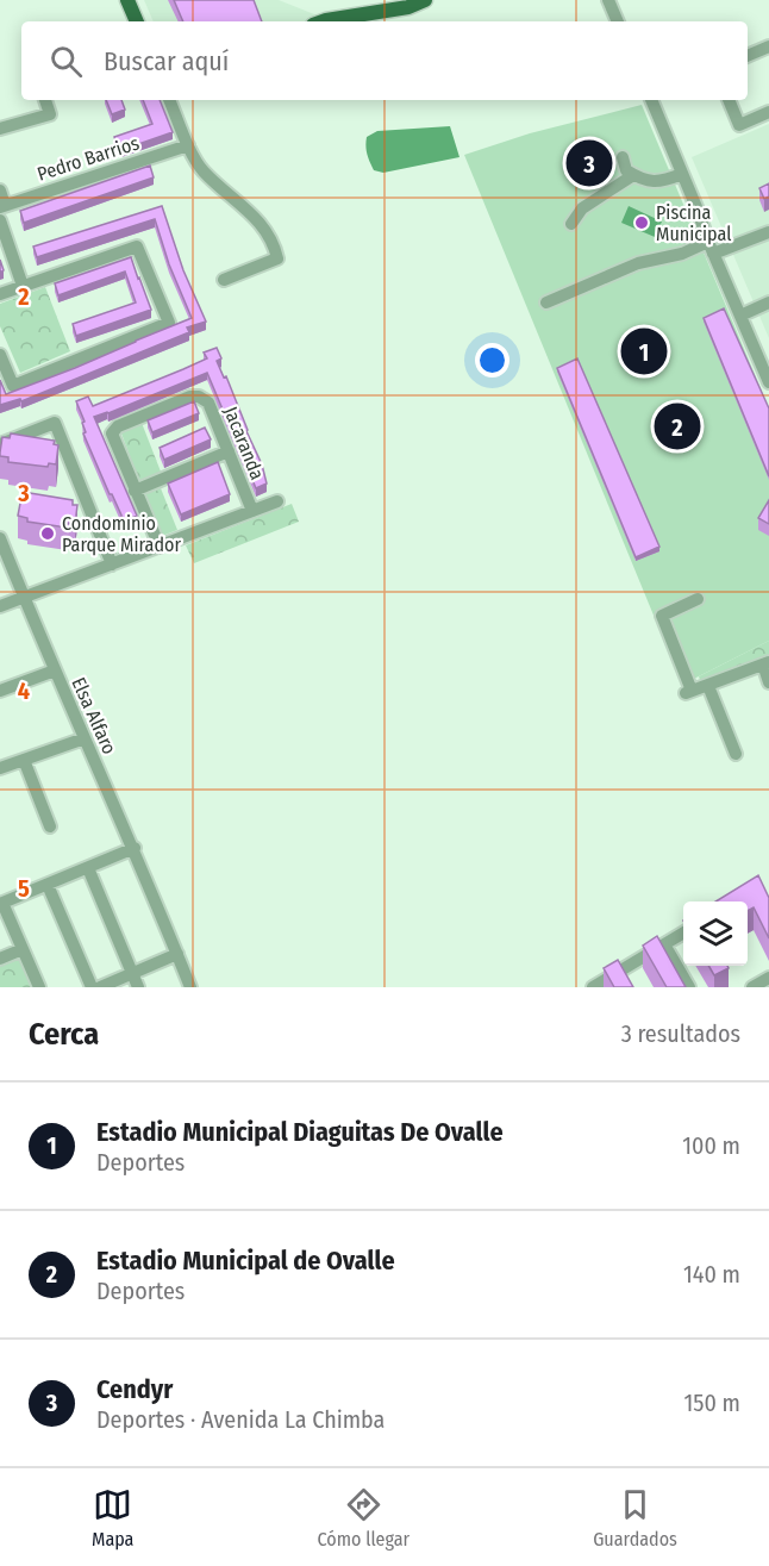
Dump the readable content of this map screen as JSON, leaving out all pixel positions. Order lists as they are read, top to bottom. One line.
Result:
{"streets":{"street":["Pedro Barrios","Jacaranda","Elsa Alfaro"]},"places":["Piscina Municipal","Condominio Parque Mirador"],"page":{"search":"Buscar aquí","pins":["3","1","2"],"heading":["Cerca","3 resultados"],"list":[{"mark":"1","name":"Estadio Municipal Diaguitas De Ovalle","note":"Deportes","value":"100 m"},{"mark":"2","name":"Estadio Municipal de Ovalle","note":"Deportes","value":"140 m"},{"mark":"3","name":"Cendyr","note":"Deportes · Avenida La Chimba","value":"150 m"}],"nav":["Mapa","Cómo llegar","Guardados"]},"grid":{"rows":["2","3","4","5"]}}
